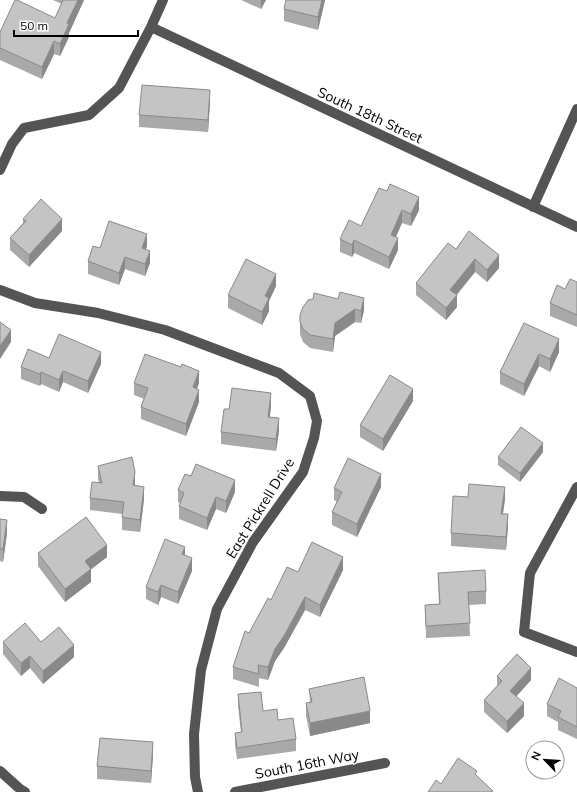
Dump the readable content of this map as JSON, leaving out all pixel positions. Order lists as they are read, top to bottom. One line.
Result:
{"streets":{"street":["South 18th Street","East Pickrell Drive","South 16th Way"]},"scale_bar":"50 m","north":"top left"}
